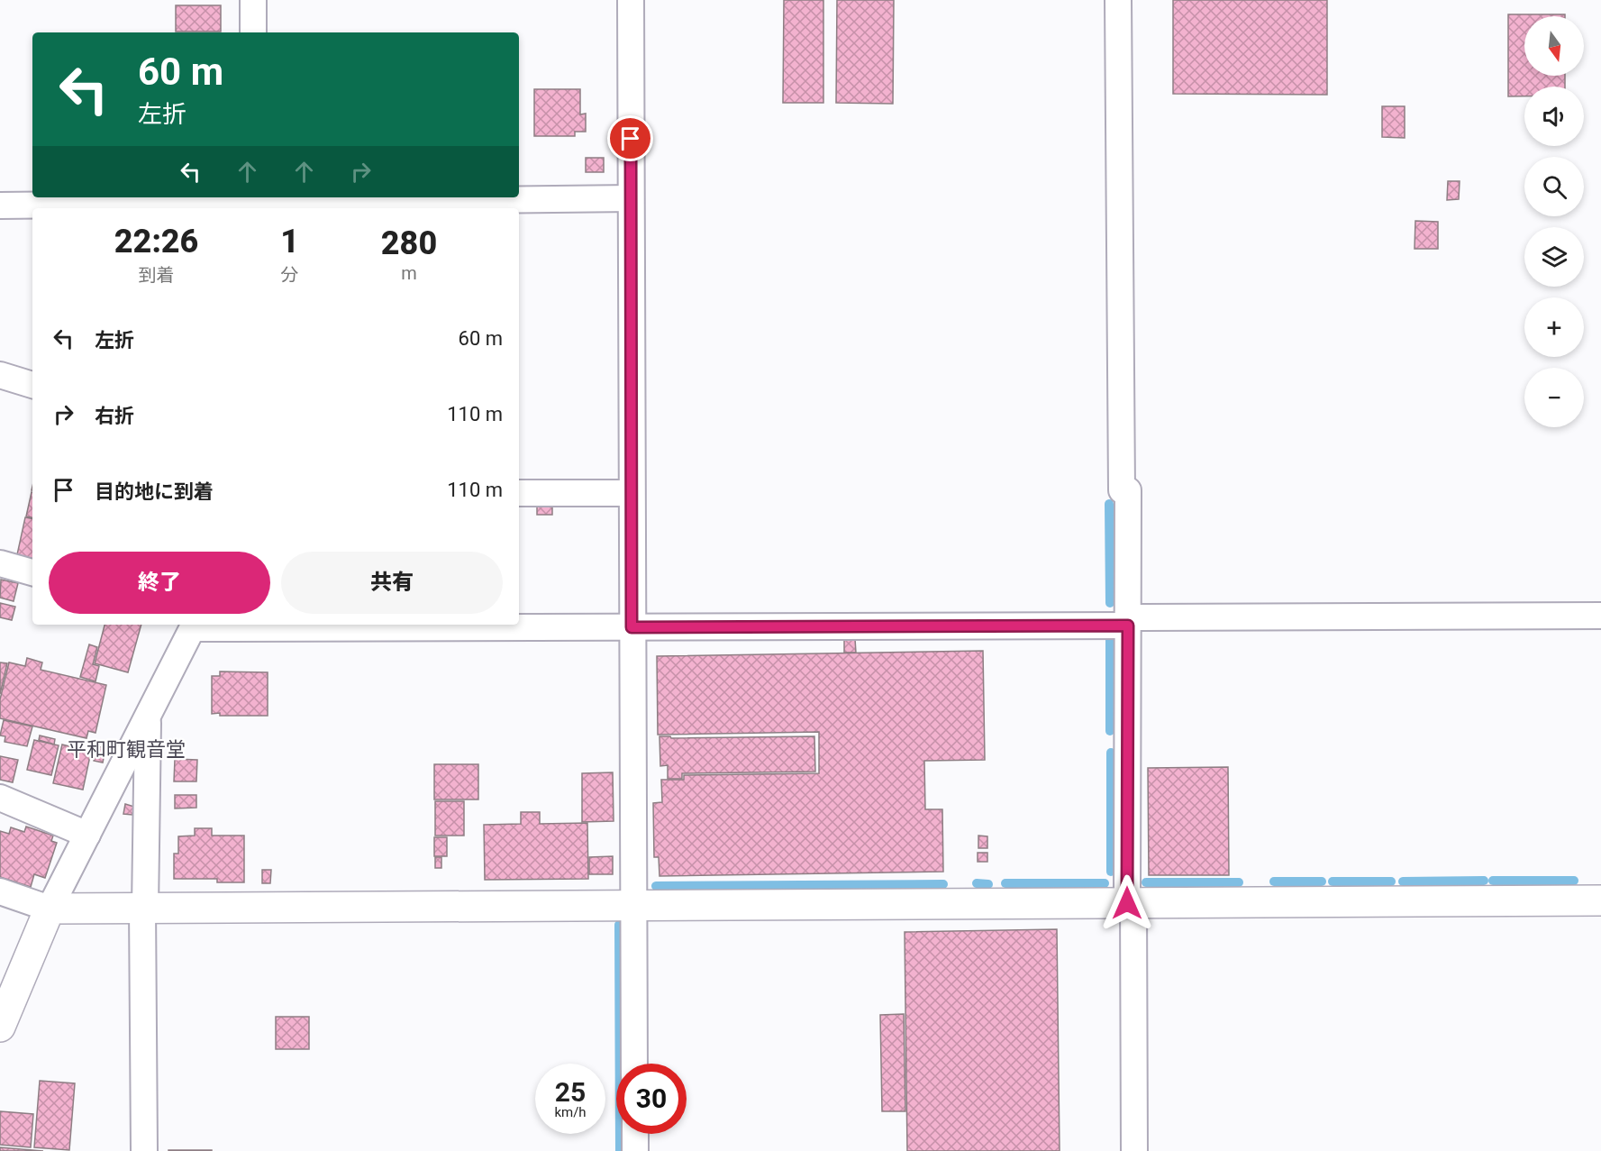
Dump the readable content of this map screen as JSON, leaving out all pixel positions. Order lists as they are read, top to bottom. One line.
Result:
{"districts":["平和町観音堂"],"north":"bottom","page":{"map_buttons":["+","−"],"turn":["60 m","左折"],"eta":["22:26","到着","1","分","280","m"],"list":[{"name":"左折","value":"60 m"},{"name":"右折","value":"110 m"},{"name":"目的地に到着","value":"110 m"}],"buttons":["終了","共有"],"speed":"25 km/h","limit":"30"}}
